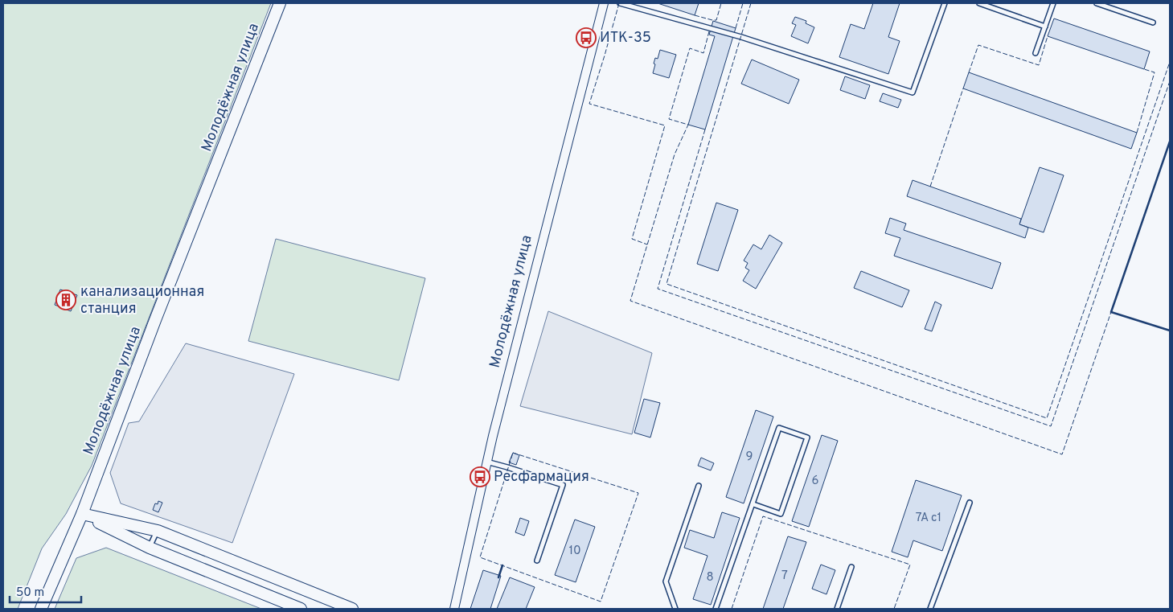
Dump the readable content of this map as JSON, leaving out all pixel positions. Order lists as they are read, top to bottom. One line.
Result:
{"streets":{"street":["Молодёжная улица"]},"places":{"bus stop":["ИТК-35","Ресфармация"],"building":["канализационная станция"]},"house_numbers":["9","6","7А с1","10","7","8"],"scale_bar":"50 m"}
